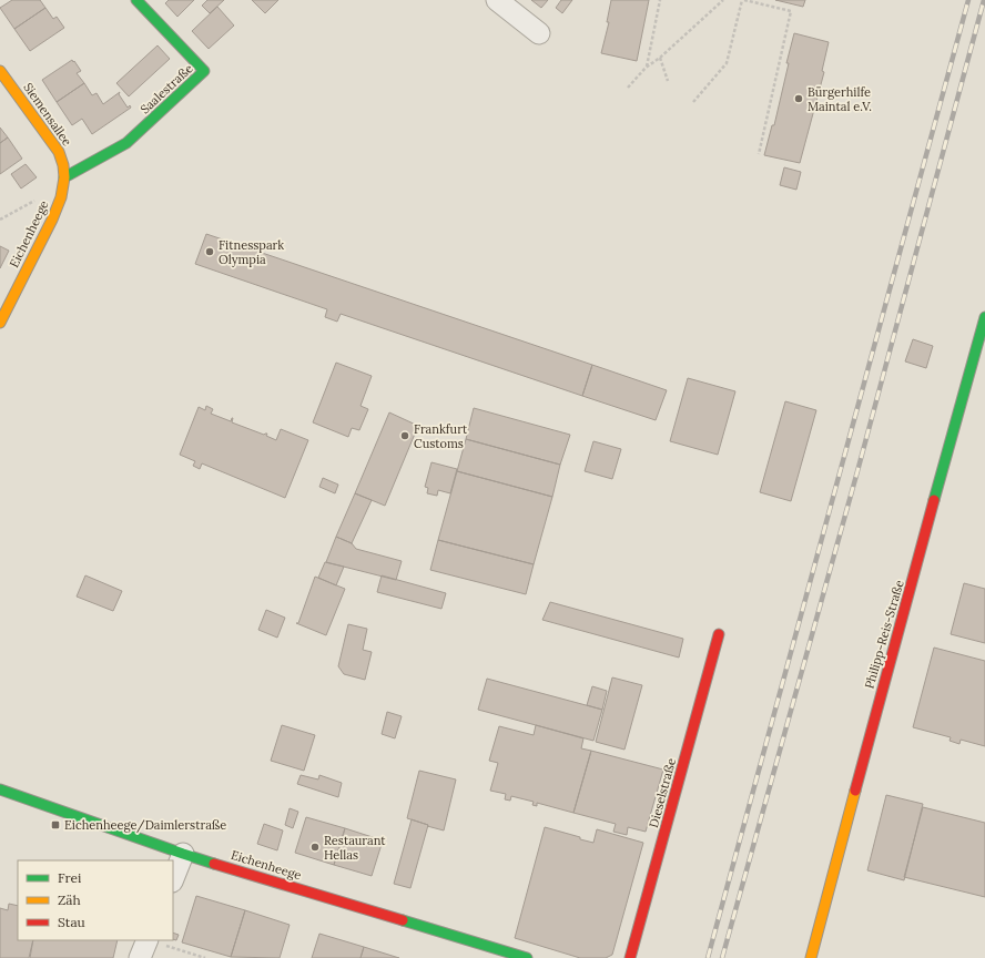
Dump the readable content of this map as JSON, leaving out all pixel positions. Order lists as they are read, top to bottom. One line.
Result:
{"streets":{"street":["Saalestraße","Siemensallee","Eichenheege","Philipp-Reis-Straße","Dieselstraße"]},"crossings":[["Saalestraße","Siemensallee"],["Saalestraße","Eichenheege"],["Siemensallee","Eichenheege"]],"places":{"other":["Bürgerhilfe Maintal e.V.","Fitnesspark Olympia","Frankfurt Customs","Restaurant Hellas"],"transit":["Eichenheege/Daimlerstraße"]},"legend":["Frei","Zäh","Stau"]}
